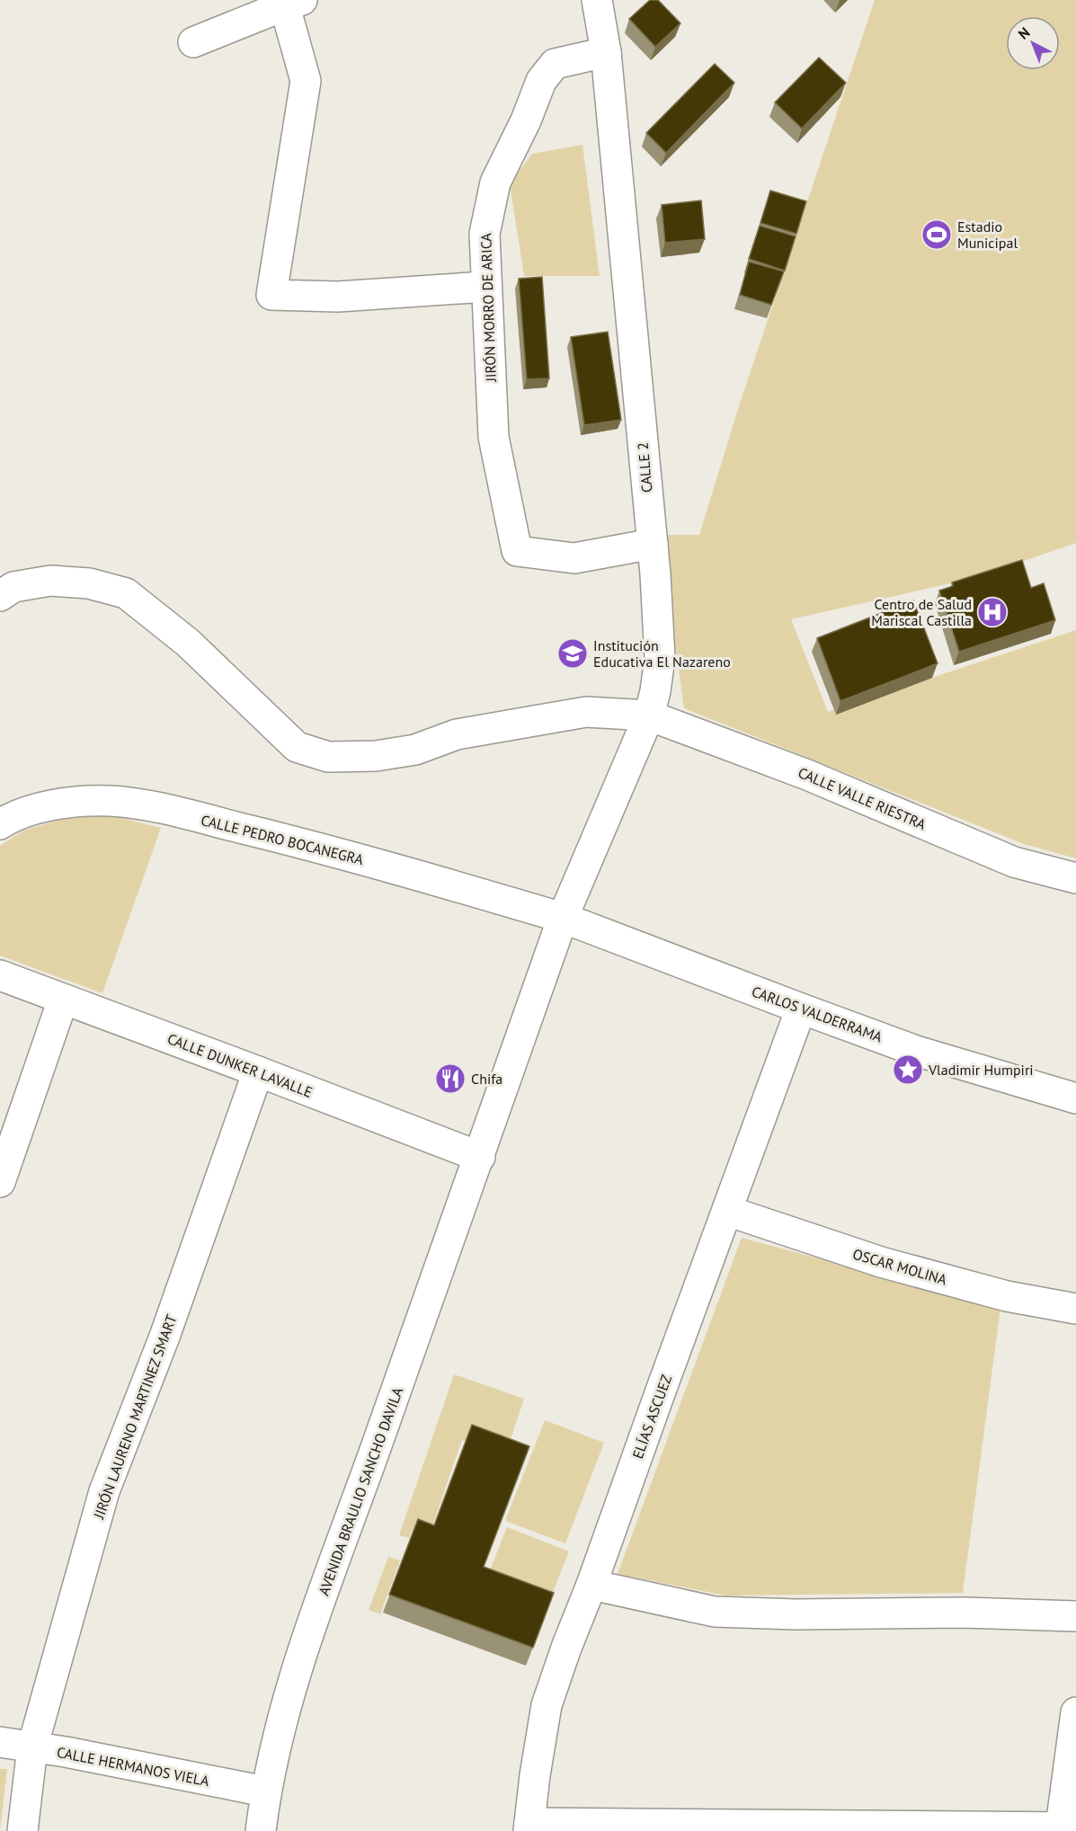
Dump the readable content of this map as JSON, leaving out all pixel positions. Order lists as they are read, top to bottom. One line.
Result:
{"streets":{"street":["JIRÓN MORRO DE ARICA","CALLE 2","CALLE VALLE RIESTRA","CALLE PEDRO BOCANEGRA","CARLOS VALDERRAMA","CALLE DUNKER LAVALLE","OSCAR MOLINA","JIRÓN LAURENO MARTINEZ SMART","ELÍAS ASCUEZ","AVENIDA BRAULIO SANCHO DAVILA","CALLE HERMANOS VIELA"]},"crossings":[["JIRÓN MORRO DE ARICA","CALLE 2"],["CALLE 2","CALLE VALLE RIESTRA"],["CALLE 2","CALLE PEDRO BOCANEGRA"],["CALLE 2","CARLOS VALDERRAMA"],["CALLE 2","AVENIDA BRAULIO SANCHO DAVILA"],["CALLE PEDRO BOCANEGRA","CARLOS VALDERRAMA"],["CALLE PEDRO BOCANEGRA","AVENIDA BRAULIO SANCHO DAVILA"],["CARLOS VALDERRAMA","ELÍAS ASCUEZ"],["CARLOS VALDERRAMA","AVENIDA BRAULIO SANCHO DAVILA"],["CALLE DUNKER LAVALLE","JIRÓN LAURENO MARTINEZ SMART"],["CALLE DUNKER LAVALLE","AVENIDA BRAULIO SANCHO DAVILA"],["OSCAR MOLINA","ELÍAS ASCUEZ"],["JIRÓN LAURENO MARTINEZ SMART","CALLE HERMANOS VIELA"],["AVENIDA BRAULIO SANCHO DAVILA","CALLE HERMANOS VIELA"]],"places":{"sports":["Estadio Municipal"],"hospital":["Centro de Salud Mariscal Castilla"],"school or university":["Institución Educativa El Nazareno"],"place":["Vladimir Humpiri"],"restaurant":["Chifa"]},"north":"top left"}
